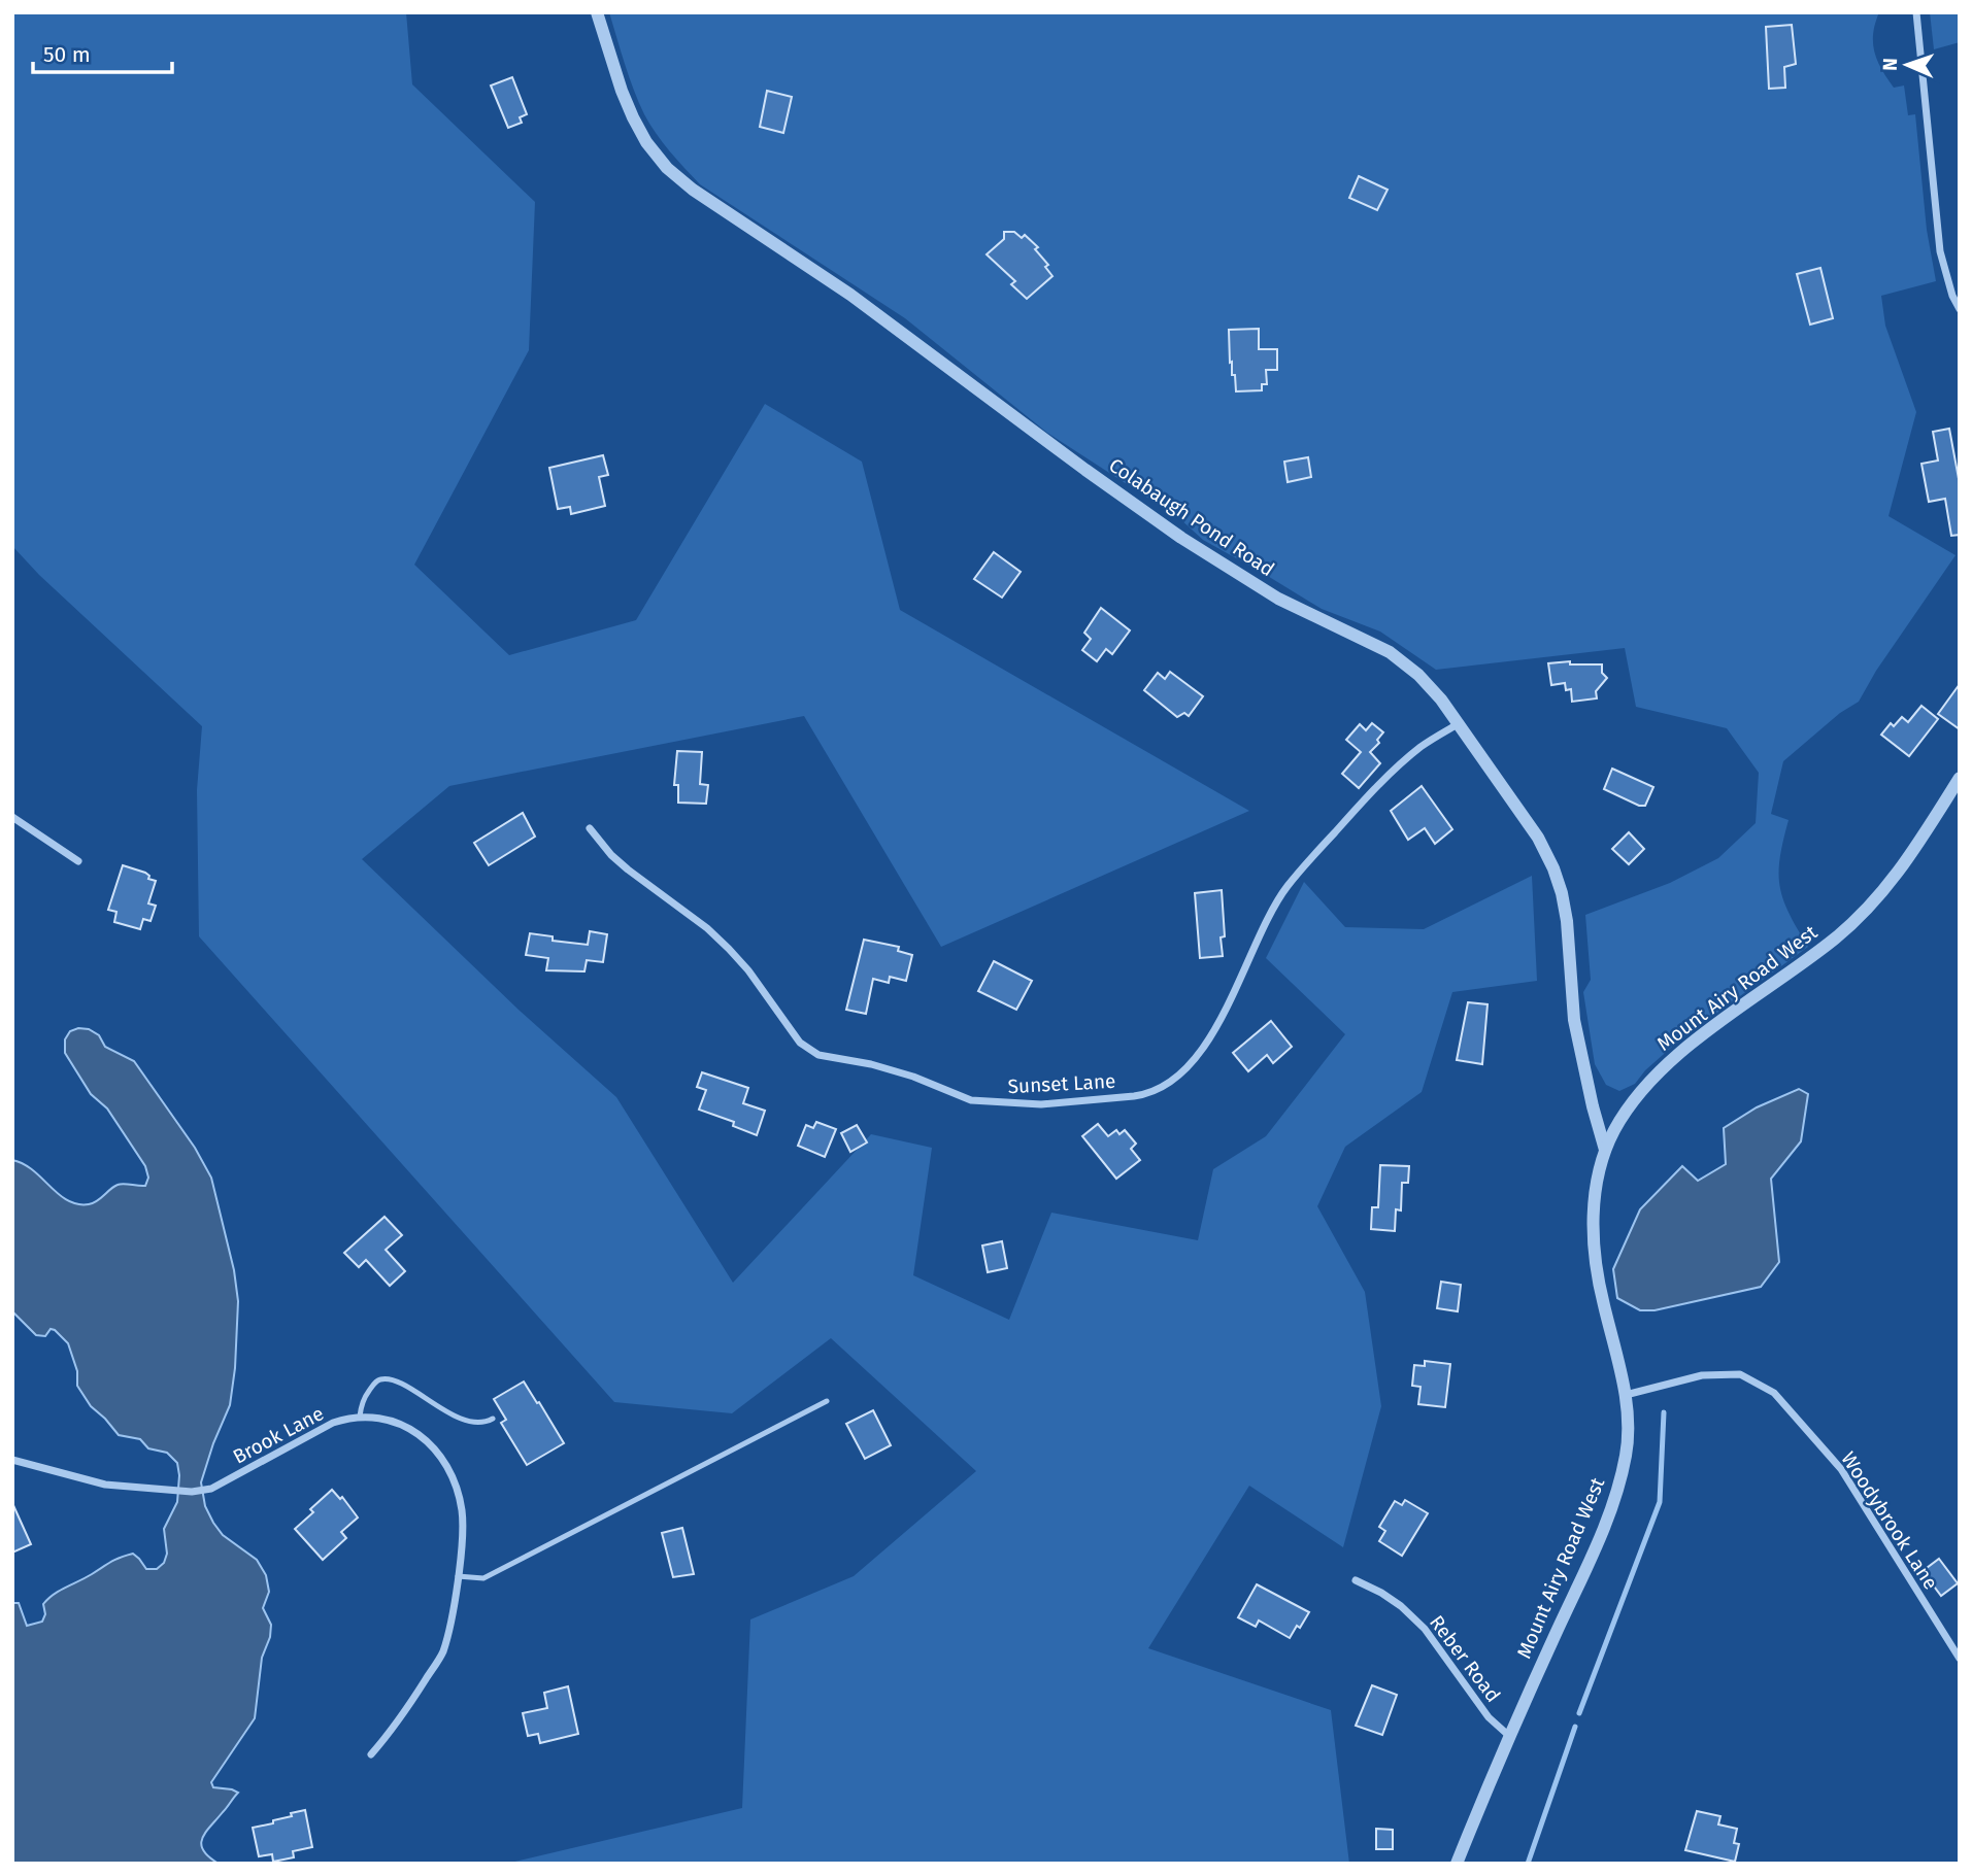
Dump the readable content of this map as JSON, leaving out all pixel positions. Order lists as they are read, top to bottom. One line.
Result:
{"streets":{"street":["Colabaugh Pond Road","Mount Airy Road West","Sunset Lane","Brook Lane","Woodybrook Lane","Reber Road"]},"crossings":[["Colabaugh Pond Road","Mount Airy Road West"],["Colabaugh Pond Road","Sunset Lane"],["Mount Airy Road West","Woodybrook Lane"],["Mount Airy Road West","Reber Road"]],"scale_bar":"50 m","north":"left"}
